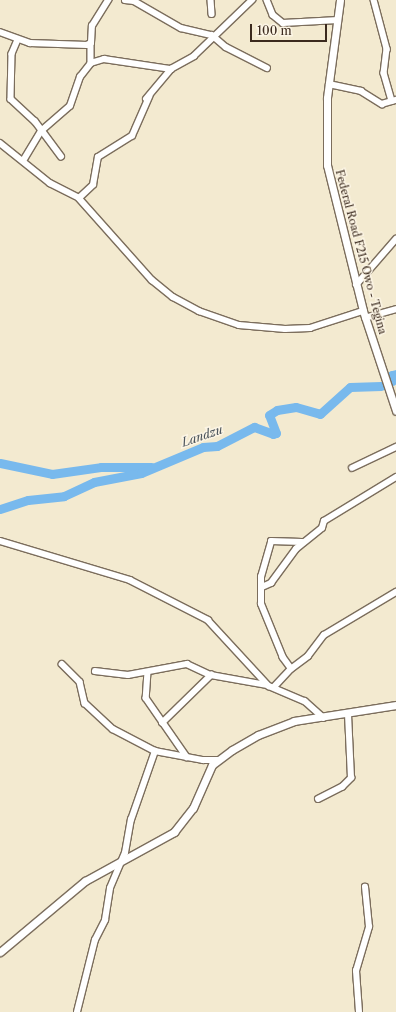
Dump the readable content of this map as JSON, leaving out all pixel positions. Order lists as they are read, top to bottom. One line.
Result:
{"streets":{"main road":["Federal Road F215 Owo - Tegina"]},"water":["Landzu"],"scale_bar":"100 m"}
